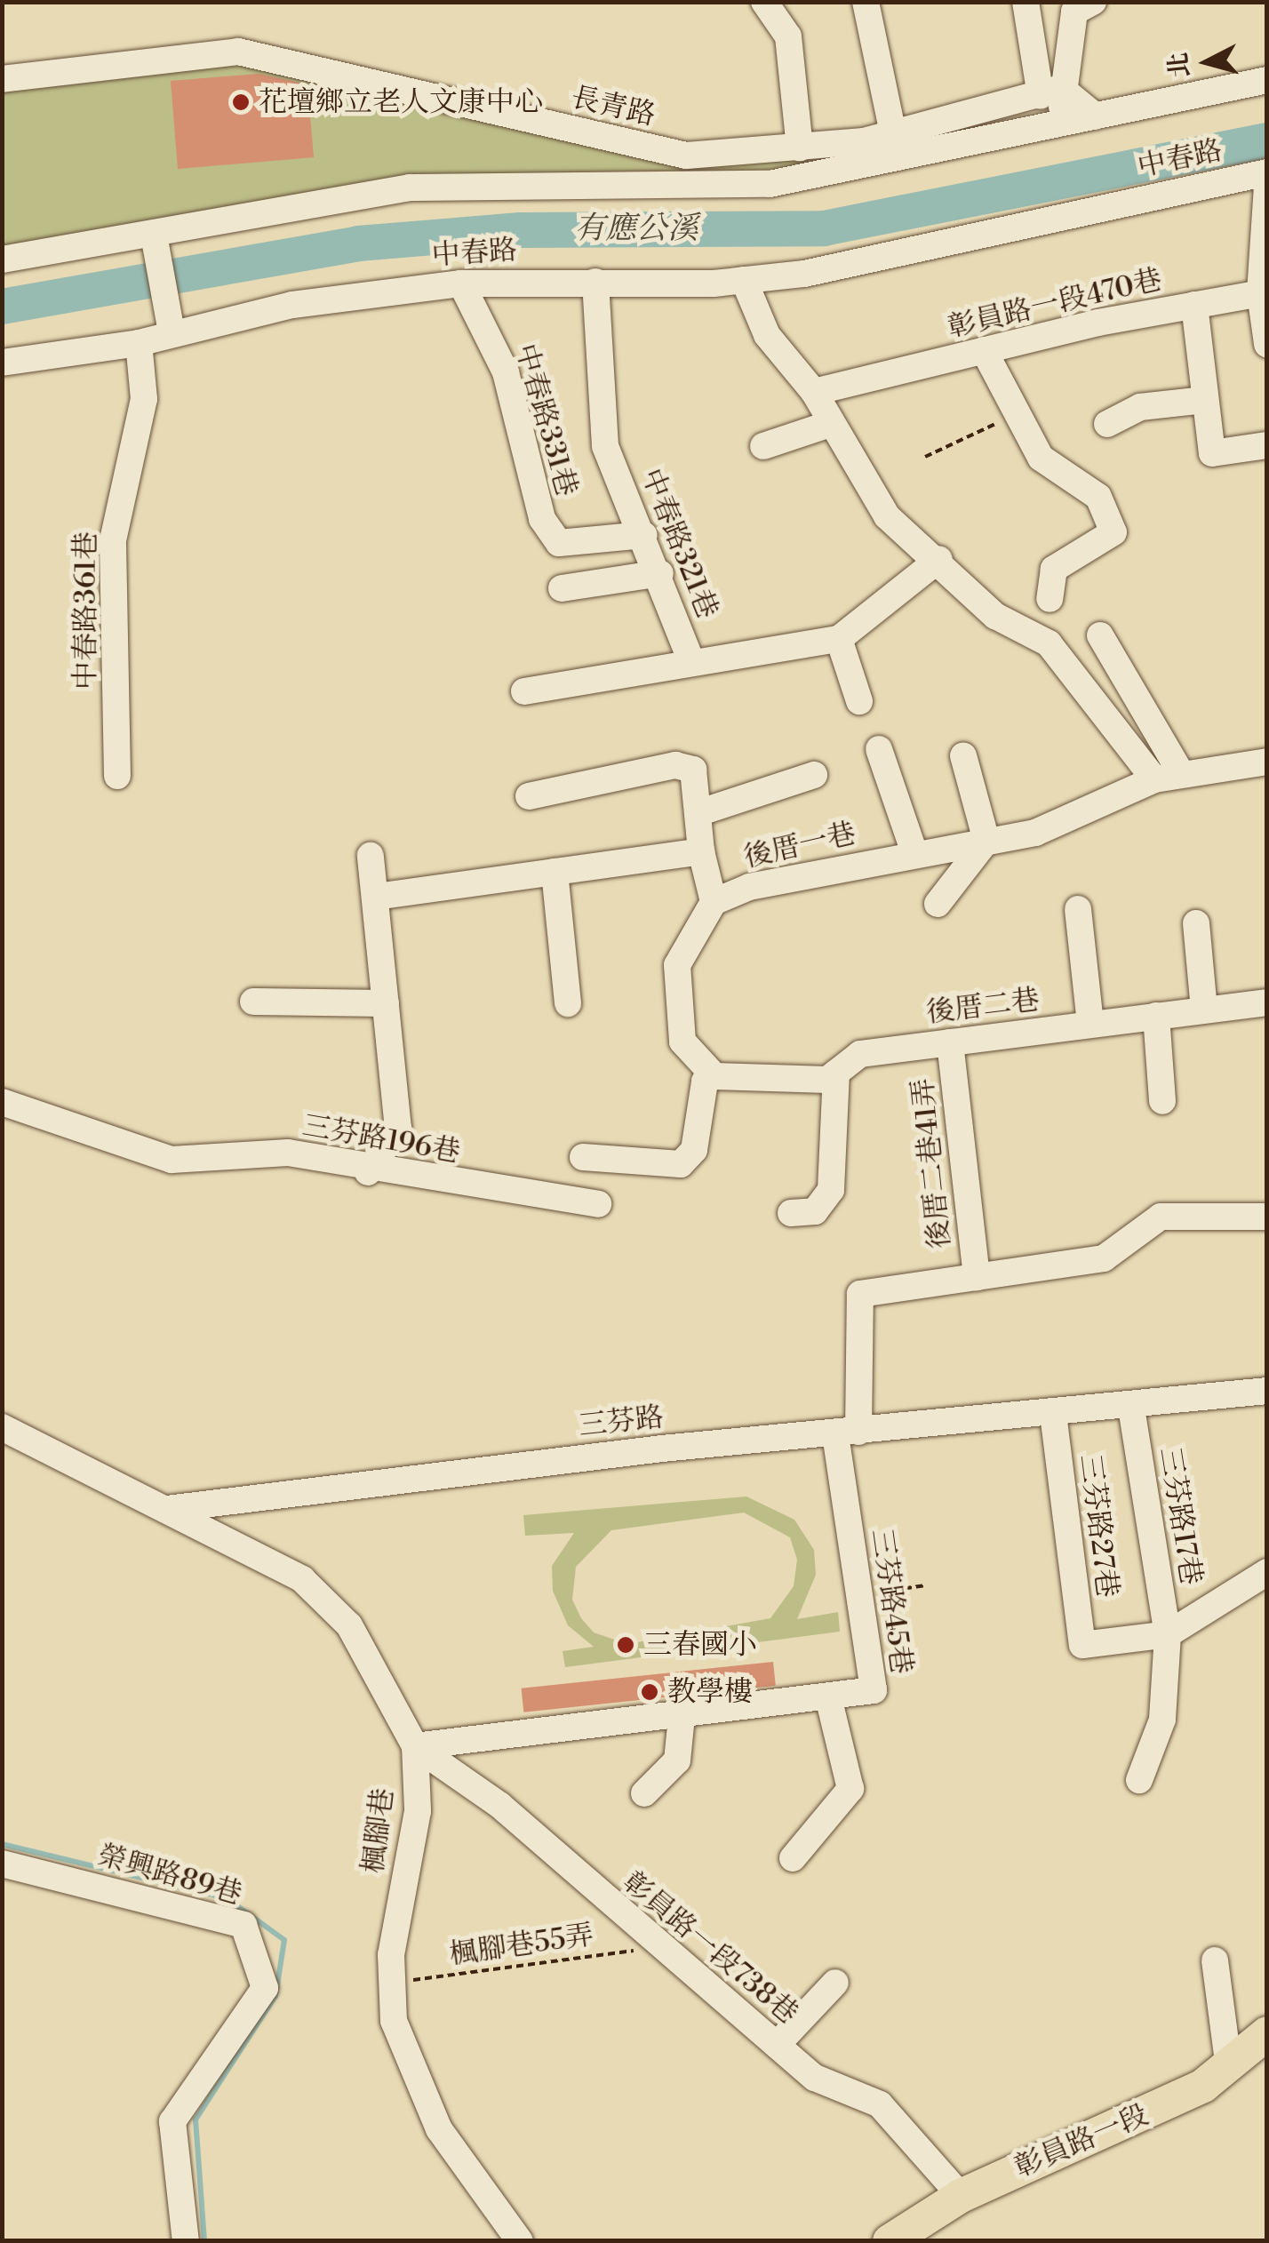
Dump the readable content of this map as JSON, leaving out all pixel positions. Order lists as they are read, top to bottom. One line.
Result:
{"streets":{"main road":["彰員路一段"],"street":["長青路","中春路","彰員路一段470巷","中春路331巷","中春路321巷","中春路361巷","後厝一巷","後厝二巷","三芬路196巷","後厝二巷41弄","三芬路","三芬路17巷","三芬路27巷","三芬路45巷","楓腳巷","榮興路89巷","彰員路一段738巷"],"path":["楓腳巷55弄"]},"crossings":[["中春路","中春路331巷"],["中春路","中春路321巷"],["中春路","中春路361巷"],["中春路331巷","中春路321巷"],["後厝二巷","後厝二巷41弄"],["後厝二巷41弄","三芬路45巷"],["三芬路","三芬路17巷"],["三芬路","三芬路27巷"],["三芬路","三芬路45巷"],["三芬路","楓腳巷"],["三芬路17巷","三芬路27巷"],["三芬路45巷","楓腳巷"],["三芬路45巷","彰員路一段738巷"],["楓腳巷","楓腳巷55弄"],["楓腳巷","彰員路一段738巷"],["楓腳巷55弄","彰員路一段738巷"],["彰員路一段738巷","彰員路一段"]],"water":["有應公溪"],"places":["花壇鄉立老人文康中心","三春國小","教學樓"],"north":"left"}
